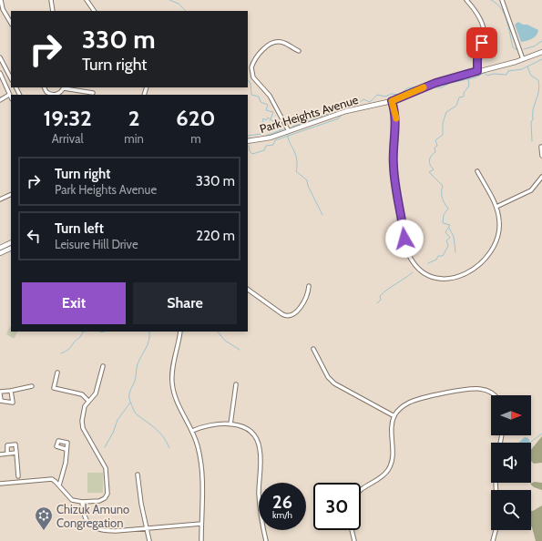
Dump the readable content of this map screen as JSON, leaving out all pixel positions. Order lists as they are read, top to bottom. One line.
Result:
{"streets":{"main road":["Park Heights Avenue"]},"places":{"synagogue":["Chizuk Amuno Congregation"]},"north":"right","page":{"turn":["330 m","Turn right"],"eta":["19:32","Arrival","2","min","620","m"],"list":[{"name":"Turn right","note":"Park Heights Avenue","value":"330 m"},{"name":"Turn left","note":"Leisure Hill Drive","value":"220 m"}],"buttons":["Exit","Share"],"speed":"26 km/h","limit":"30"}}
